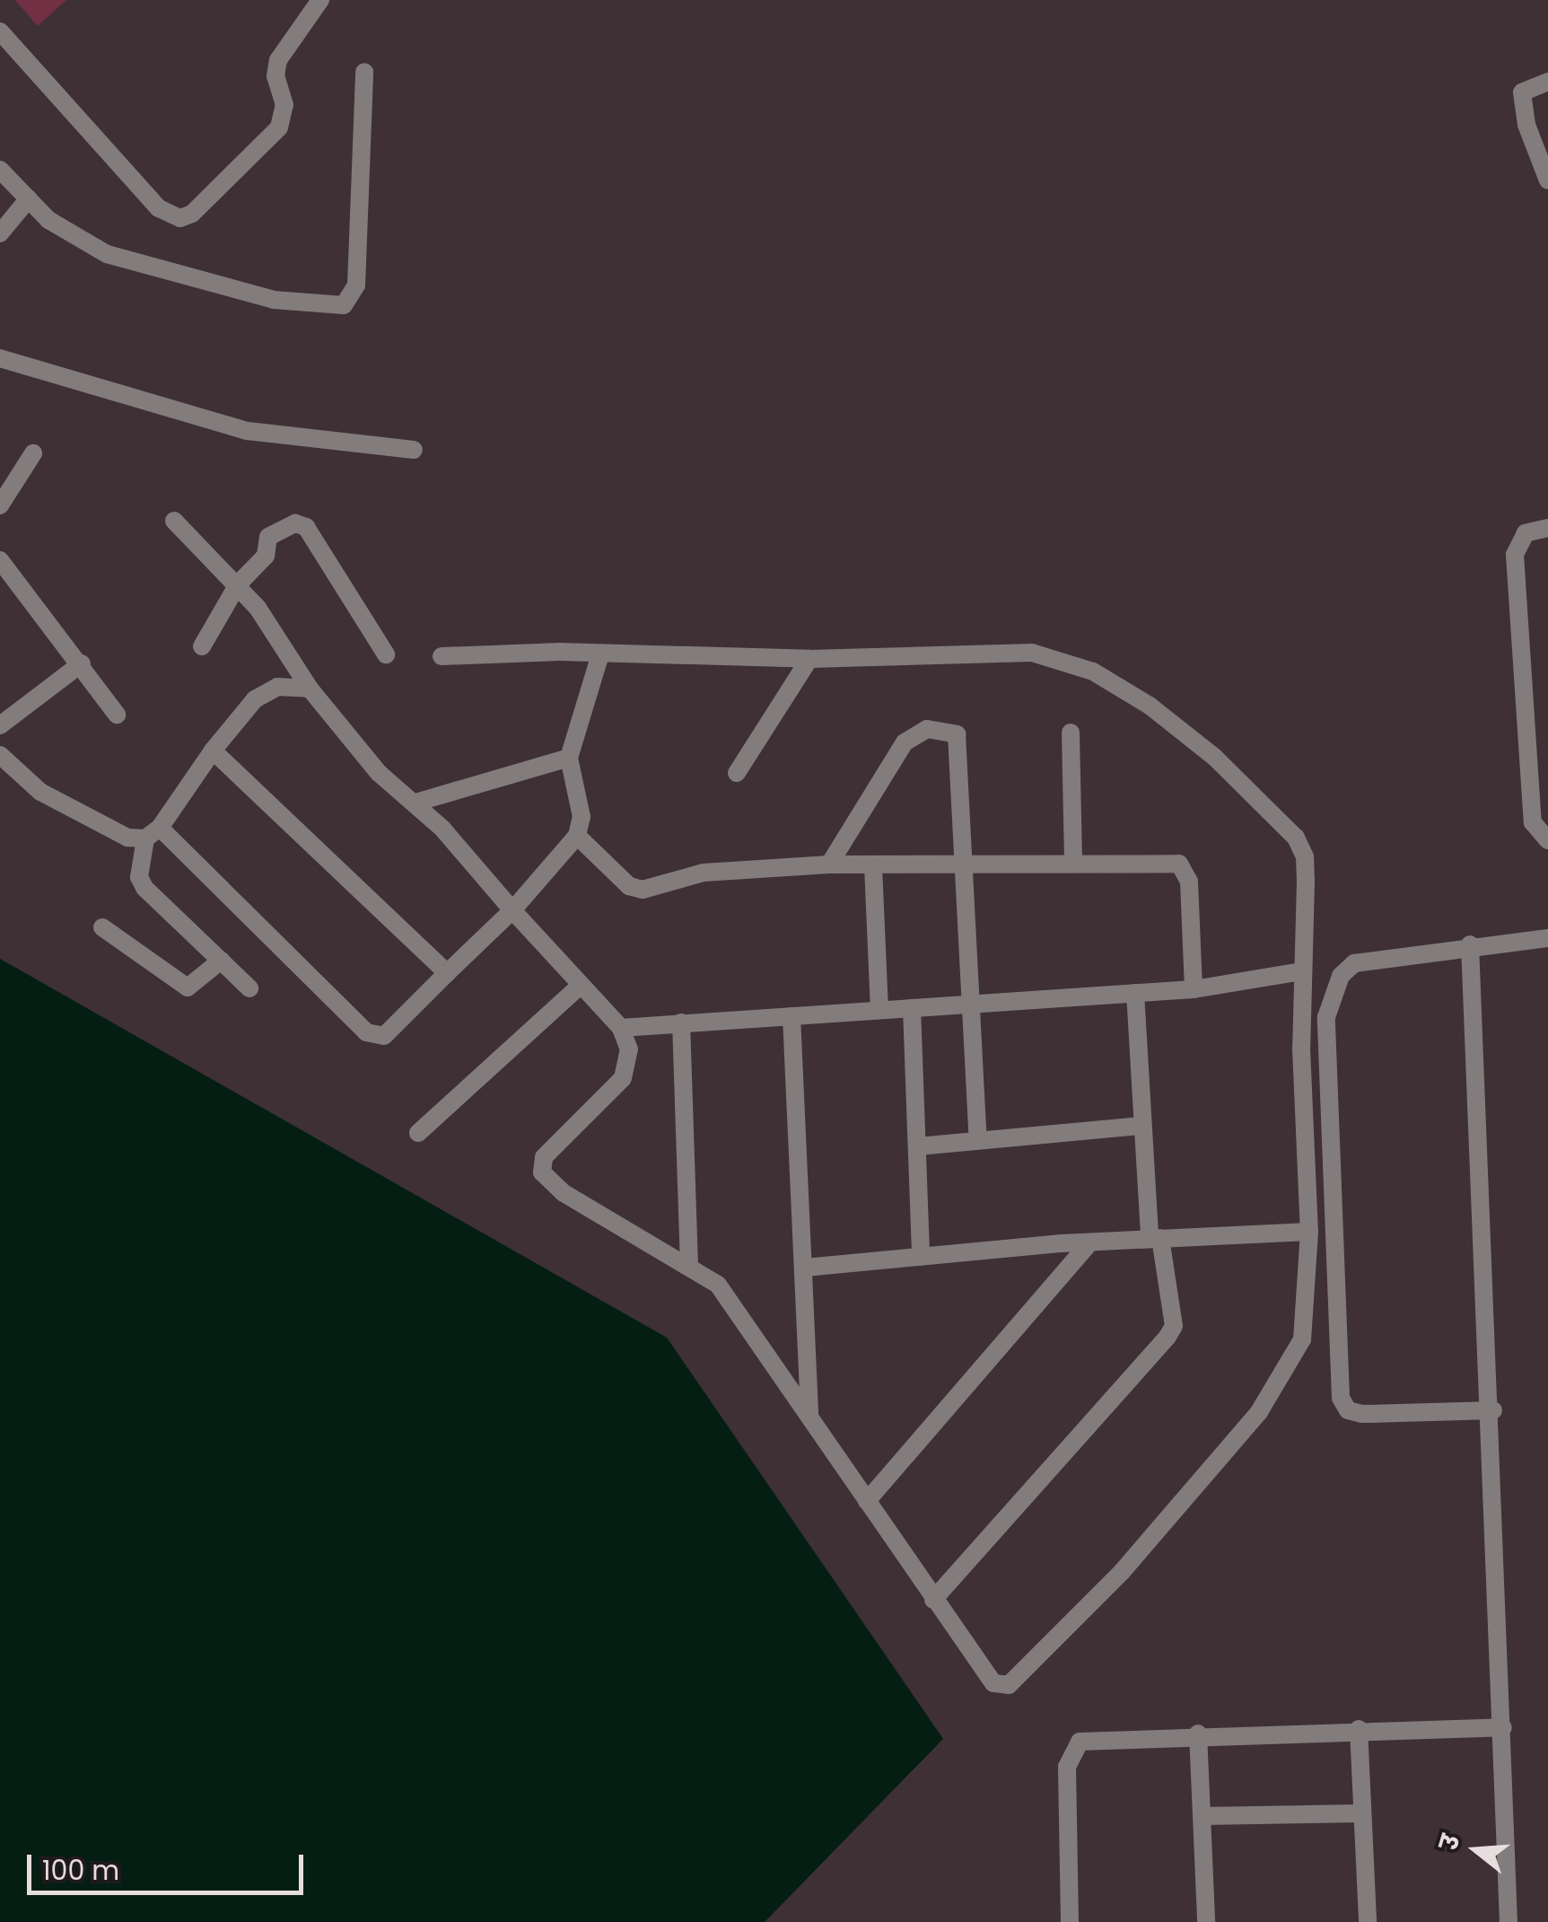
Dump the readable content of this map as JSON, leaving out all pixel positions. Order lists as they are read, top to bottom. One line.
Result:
{"scale_bar":"100 m","north":"left"}
